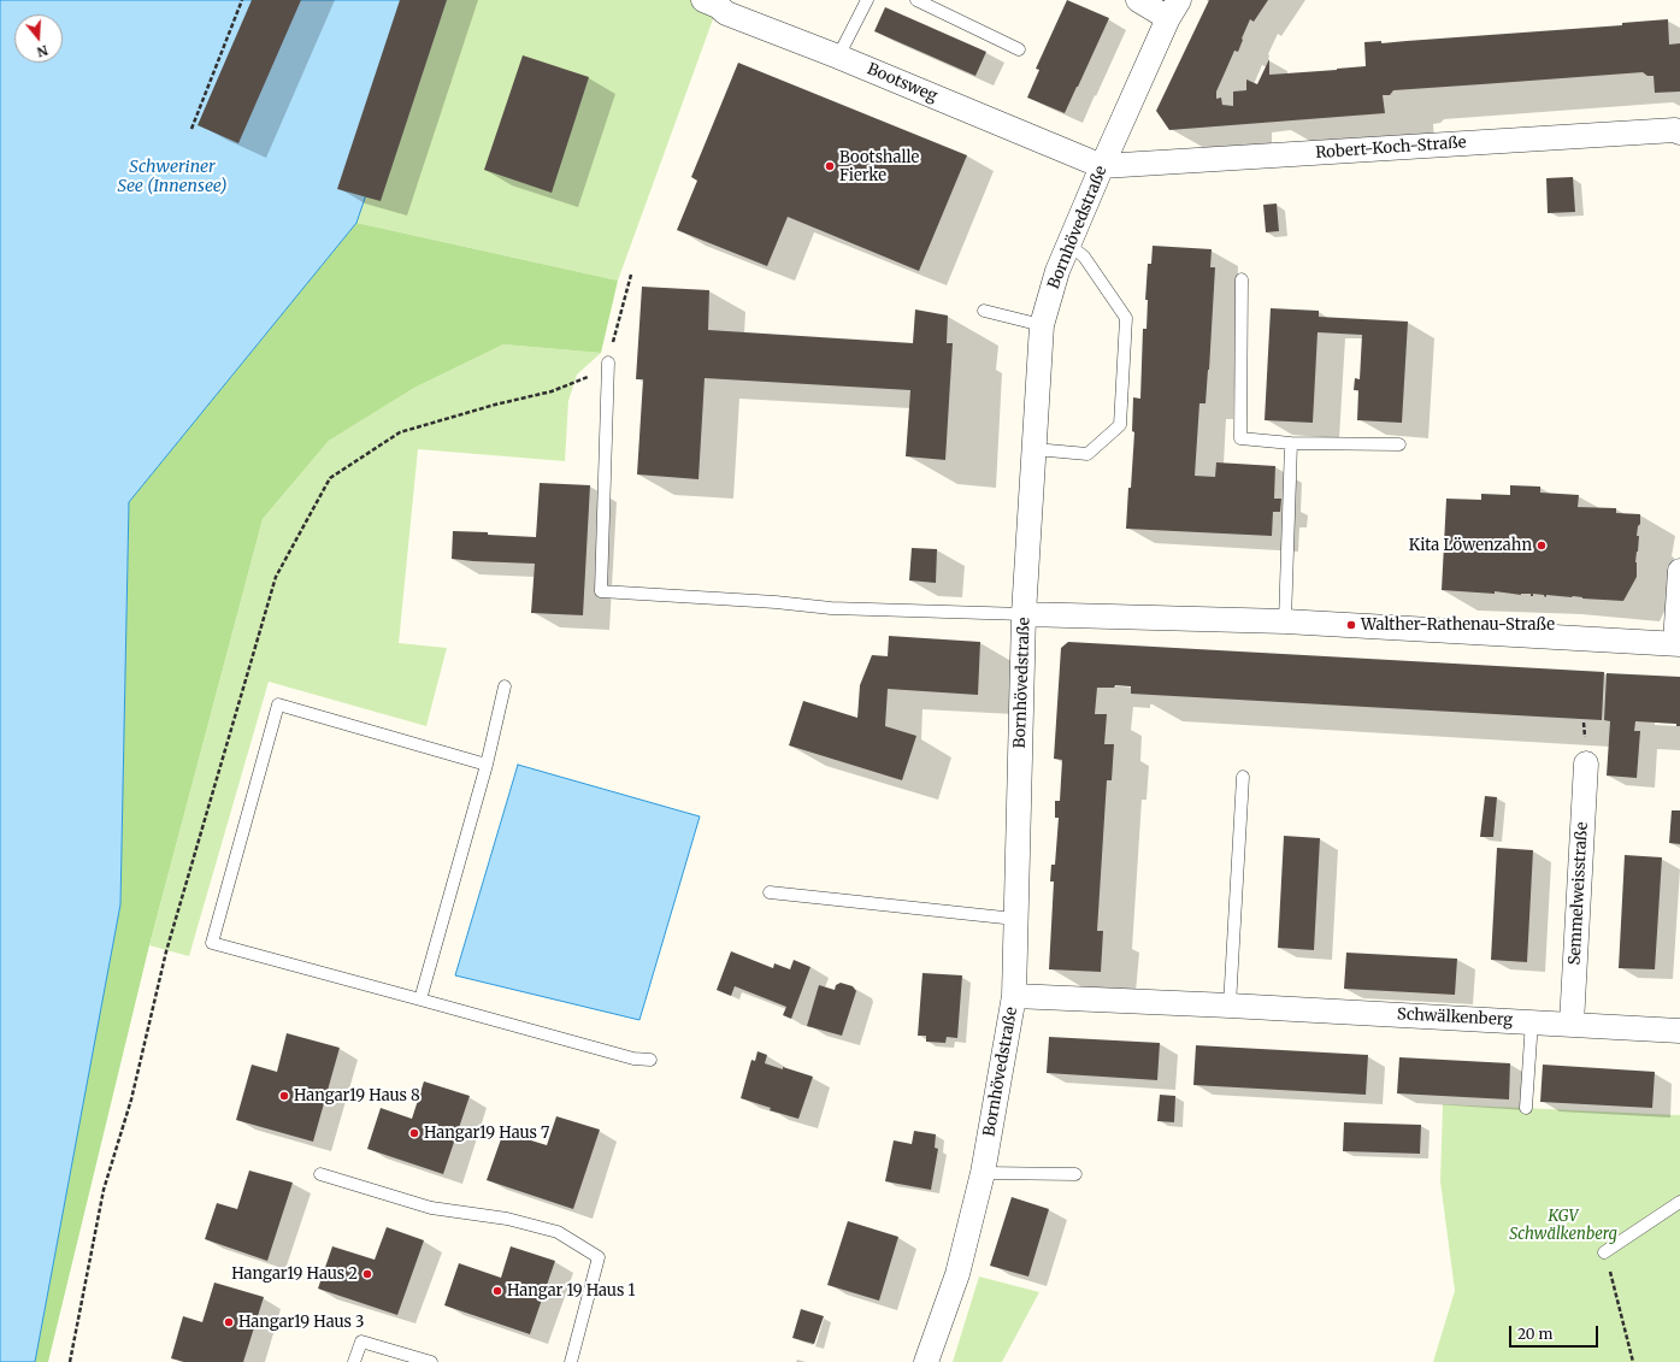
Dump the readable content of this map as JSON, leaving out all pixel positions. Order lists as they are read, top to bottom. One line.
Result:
{"streets":{"street":["Bootsweg","Robert-Koch-Straße","Bornhövedstraße","Semmelweisstraße","Schwälkenberg"]},"crossings":[["Bootsweg","Robert-Koch-Straße"],["Bootsweg","Bornhövedstraße"],["Robert-Koch-Straße","Bornhövedstraße"],["Bornhövedstraße","Schwälkenberg"],["Semmelweisstraße","Schwälkenberg"]],"water":["Schweriner See (Innensee)"],"parks":["KGV Schwälkenberg"],"places":["Bootshalle Fierke","Kita Löwenzahn","Walther-Rathenau-Straße","Hangar19 Haus 8","Hangar19 Haus 7","Hangar19 Haus 2","Hangar 19 Haus 1","Hangar19 Haus 3"],"scale_bar":"20 m","north":"bottom"}
